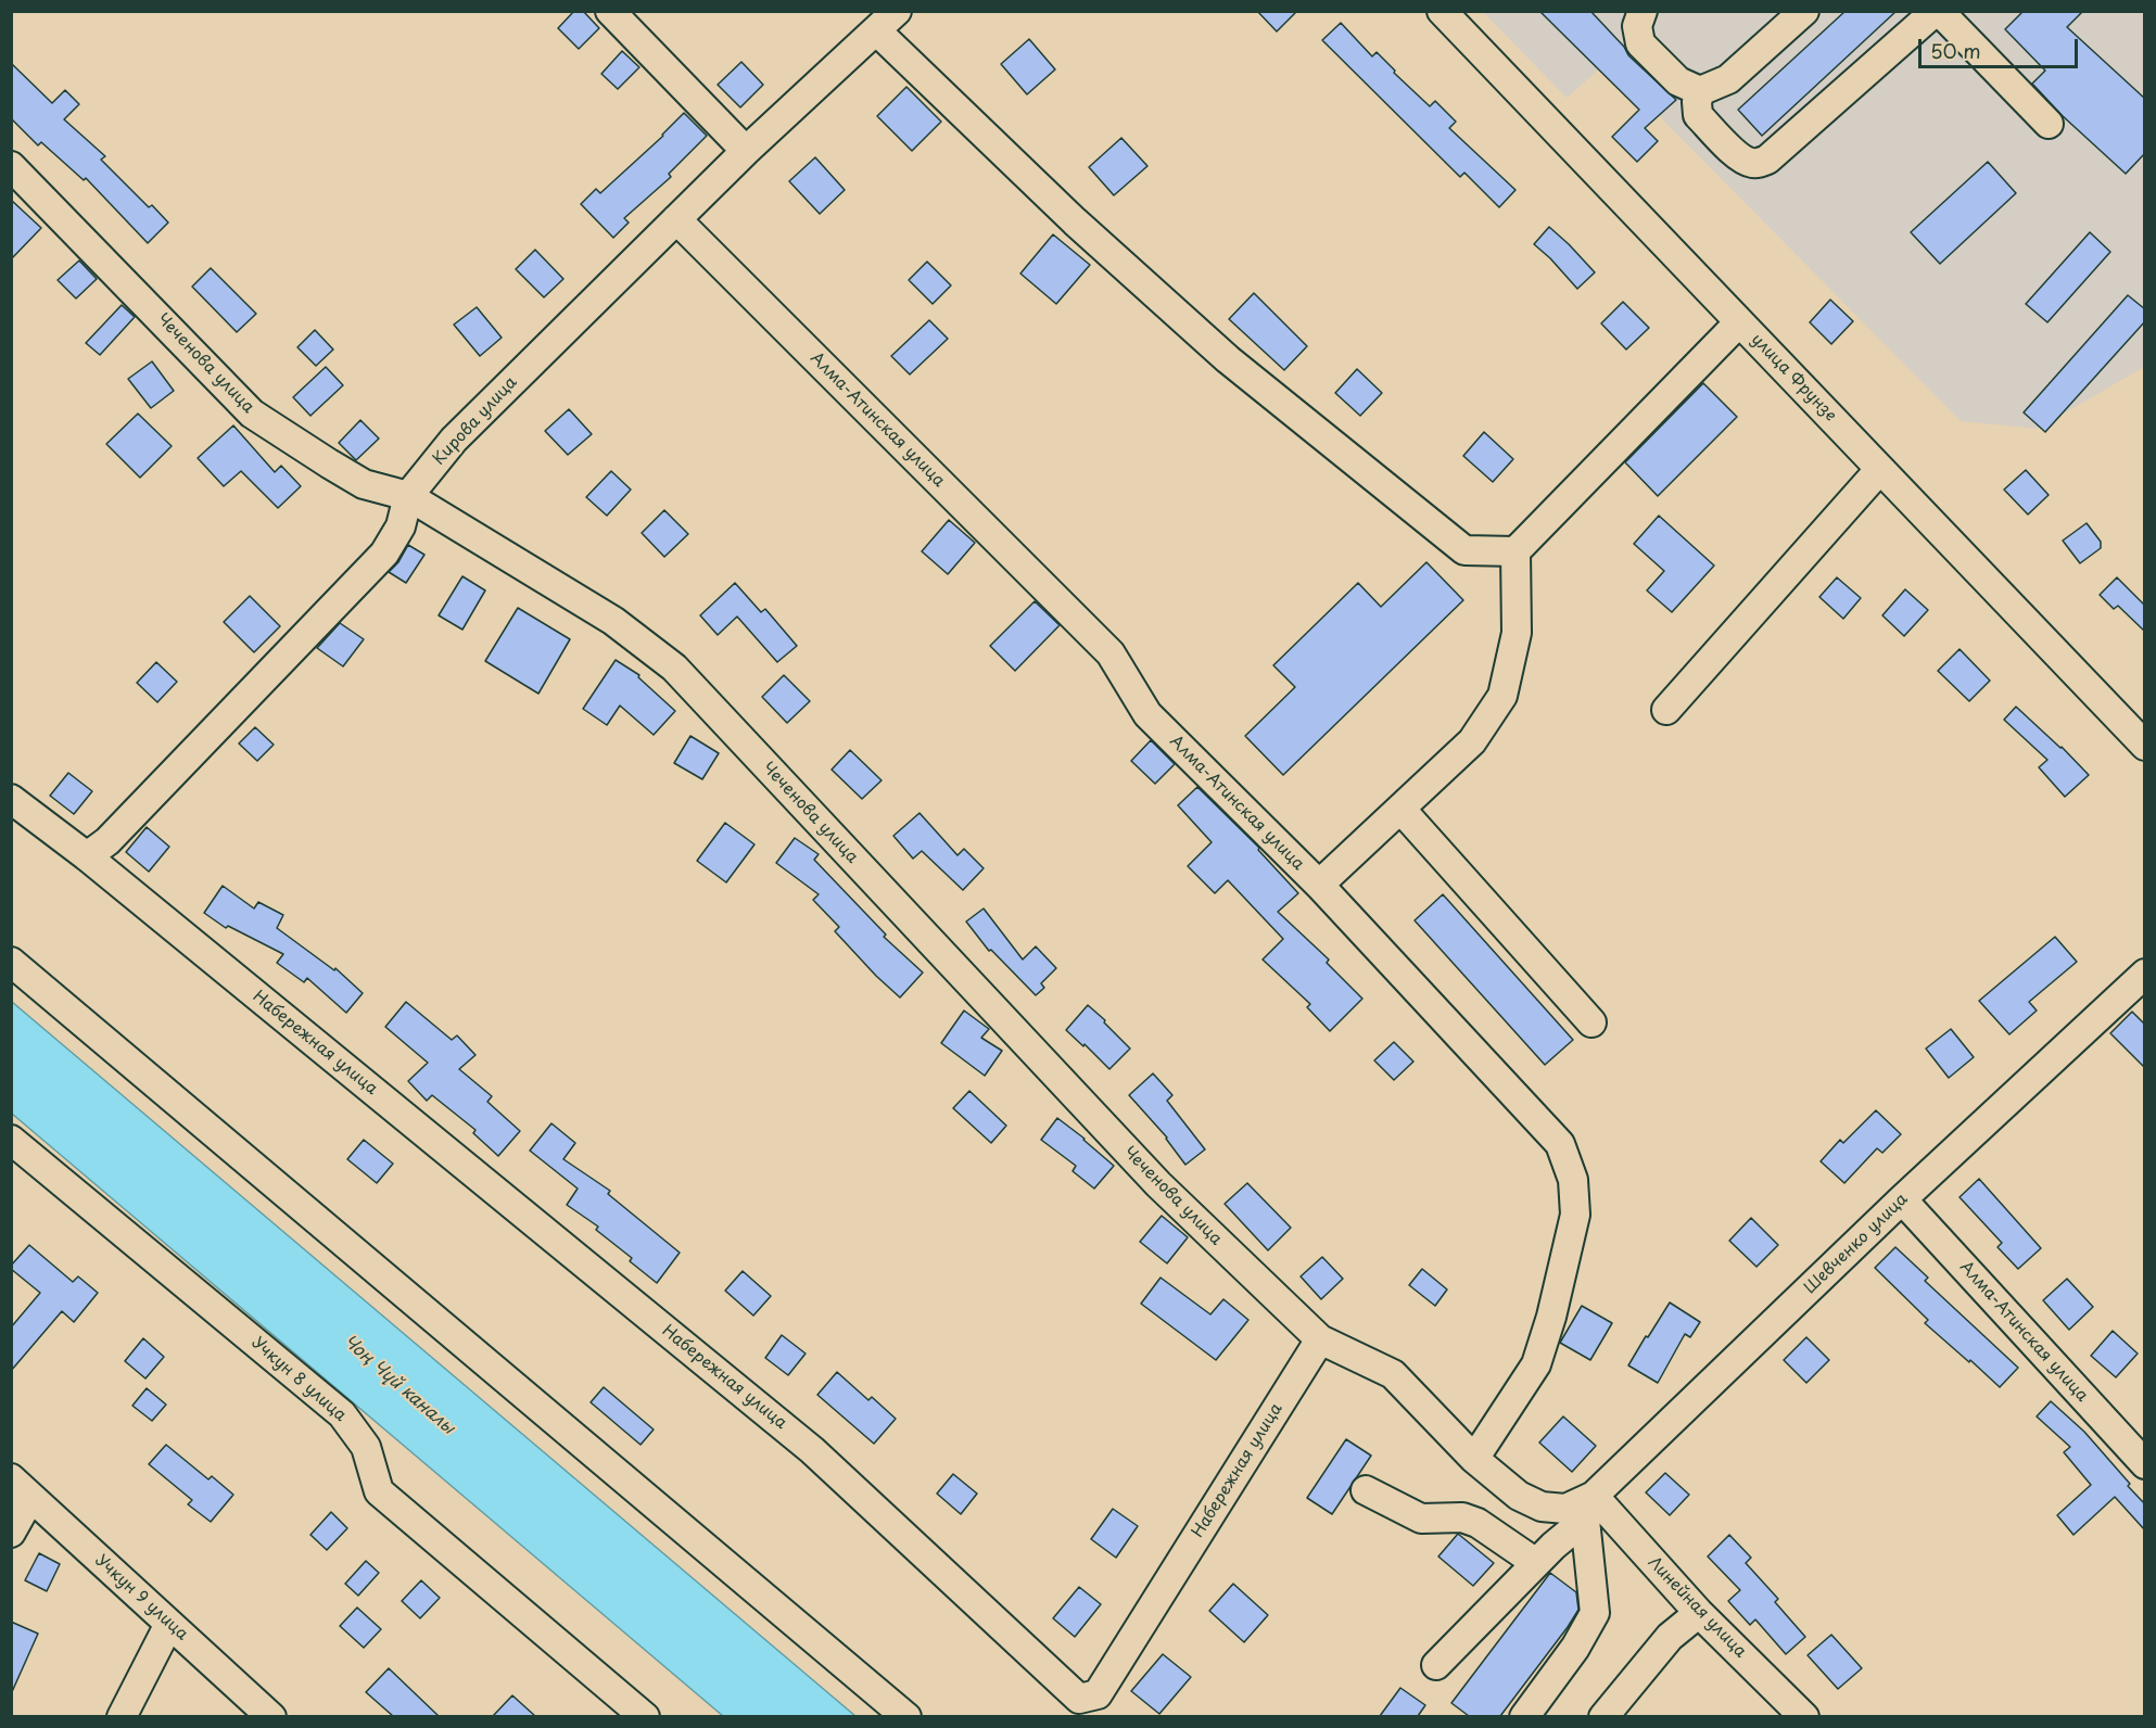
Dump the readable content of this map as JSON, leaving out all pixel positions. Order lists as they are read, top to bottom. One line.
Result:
{"streets":{"street":["Чеченова улица","улица Фрунзе","Алма-Атинская улица","Кирова улица","Набережная улица","Шевченко улица","Учкун 8 улица","Учкун 9 улица","Линейная улица"]},"crossings":[["Чеченова улица","Алма-Атинская улица"],["Чеченова улица","Кирова улица"],["Чеченова улица","Набережная улица"],["Чеченова улица","Шевченко улица"],["Чеченова улица","Линейная улица"],["Алма-Атинская улица","Кирова улица"],["Алма-Атинская улица","Шевченко улица"],["Кирова улица","Набережная улица"],["Шевченко улица","Линейная улица"]],"water":["Чоң Чүй каналы"],"scale_bar":"50 m"}
